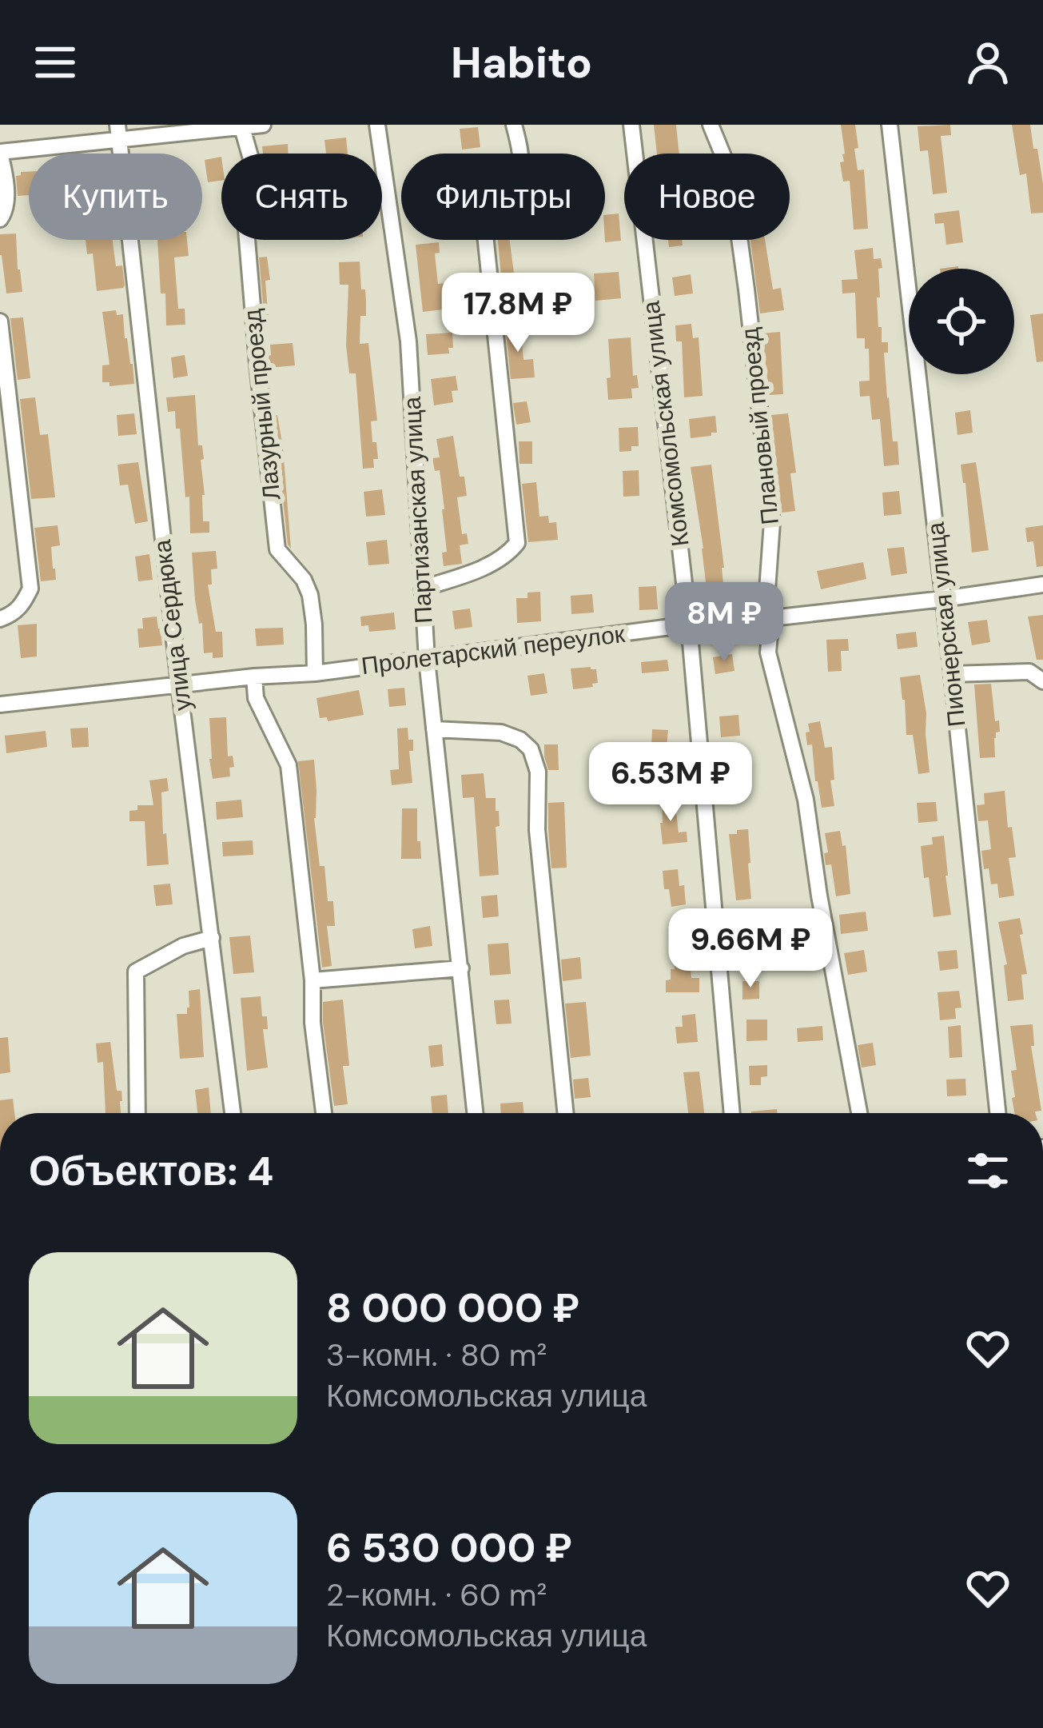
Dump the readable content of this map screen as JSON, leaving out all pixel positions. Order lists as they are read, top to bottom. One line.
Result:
{"streets":{"street":["Лазурный проезд","Комсомольская улица","Плановый проезд","Партизанская улица","Пионерская улица","улица Сердюка","Пролетарский переулок"]},"crossings":[["Лазурный проезд","Пролетарский переулок"],["Комсомольская улица","Пролетарский переулок"],["Плановый проезд","Пролетарский переулок"],["Партизанская улица","Пролетарский переулок"],["Пионерская улица","Пролетарский переулок"],["улица Сердюка","Пролетарский переулок"]],"page":{"header":"Habito","chip":["Купить","Снять","Фильтры","Новое"],"price":["17.8M ₽","8M ₽","6.53M ₽","9.66M ₽"],"heading":"Объектов: 4","list":[{"name":"8 000 000 ₽","note":"3-комн. · 80 m² · Комсомольская улица"},{"name":"6 530 000 ₽","note":"2-комн. · 60 m² · Комсомольская улица"}]}}
